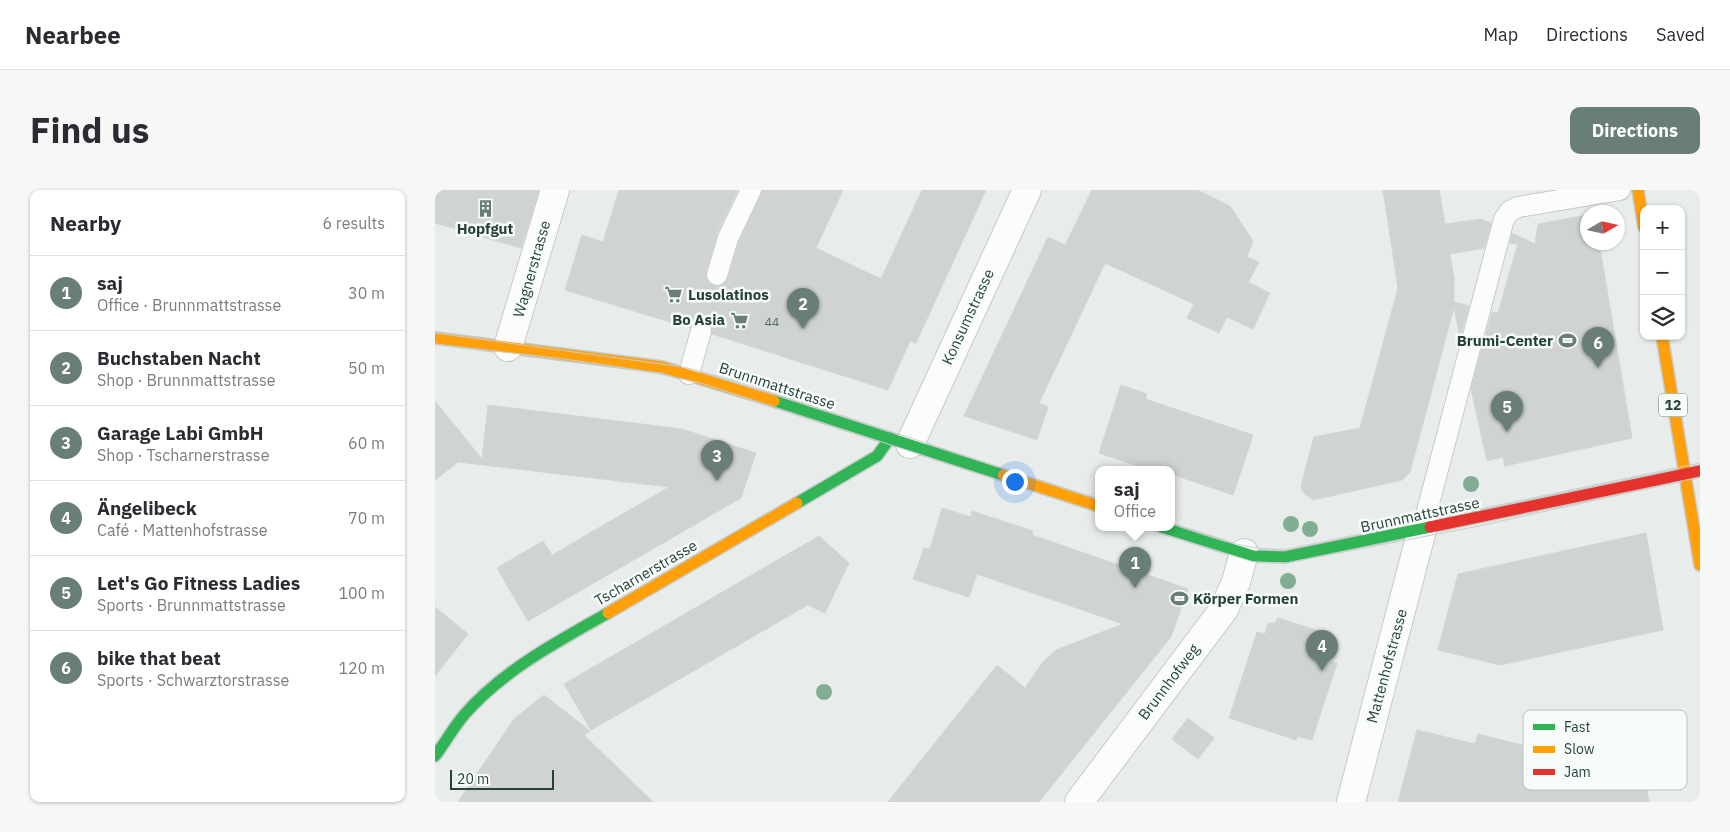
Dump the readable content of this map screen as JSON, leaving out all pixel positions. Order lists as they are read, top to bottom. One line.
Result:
{"streets":{"street":["Wagnerstrasse","Konsumstrasse","Brunnmattstrasse","12","Tscharnerstrasse","Mattenhofstrasse","Brunnhofweg"]},"crossings":[["Wagnerstrasse","Brunnmattstrasse"],["Konsumstrasse","Brunnmattstrasse"],["Konsumstrasse","Tscharnerstrasse"],["Brunnmattstrasse","12"],["Brunnmattstrasse","Tscharnerstrasse"],["Brunnmattstrasse","Mattenhofstrasse"],["Brunnmattstrasse","Brunnhofweg"]],"places":{"building":["Hopfgut"],"supermarket":["Lusolatinos","Bo Asia"],"sports":["Brumi-Center","Körper Formen"]},"house_numbers":["44"],"legend":["Fast","Slow","Jam"],"scale_bar":"20 m","north":"right","page":{"header":"Nearbee","nav":["Map","Directions","Saved"],"title":"Find us","buttons":"Directions","heading":["Nearby","6 results"],"map_buttons":["+","−"],"list":[{"mark":"1","name":"saj","note":"Office · Brunnmattstrasse","value":"30 m"},{"mark":"2","name":"Buchstaben Nacht","note":"Shop · Brunnmattstrasse","value":"50 m"},{"mark":"3","name":"Garage Labi GmbH","note":"Shop · Tscharnerstrasse","value":"60 m"},{"mark":"4","name":"Ängelibeck","note":"Café · Mattenhofstrasse","value":"70 m"},{"mark":"5","name":"Let's Go Fitness Ladies","note":"Sports · Brunnmattstrasse","value":"100 m"},{"mark":"6","name":"bike that beat","note":"Sports · Schwarztorstrasse","value":"120 m"}],"pins":["2","6","5","3","1","4"],"popup":["saj","Office"],"scale":"20 m"}}
